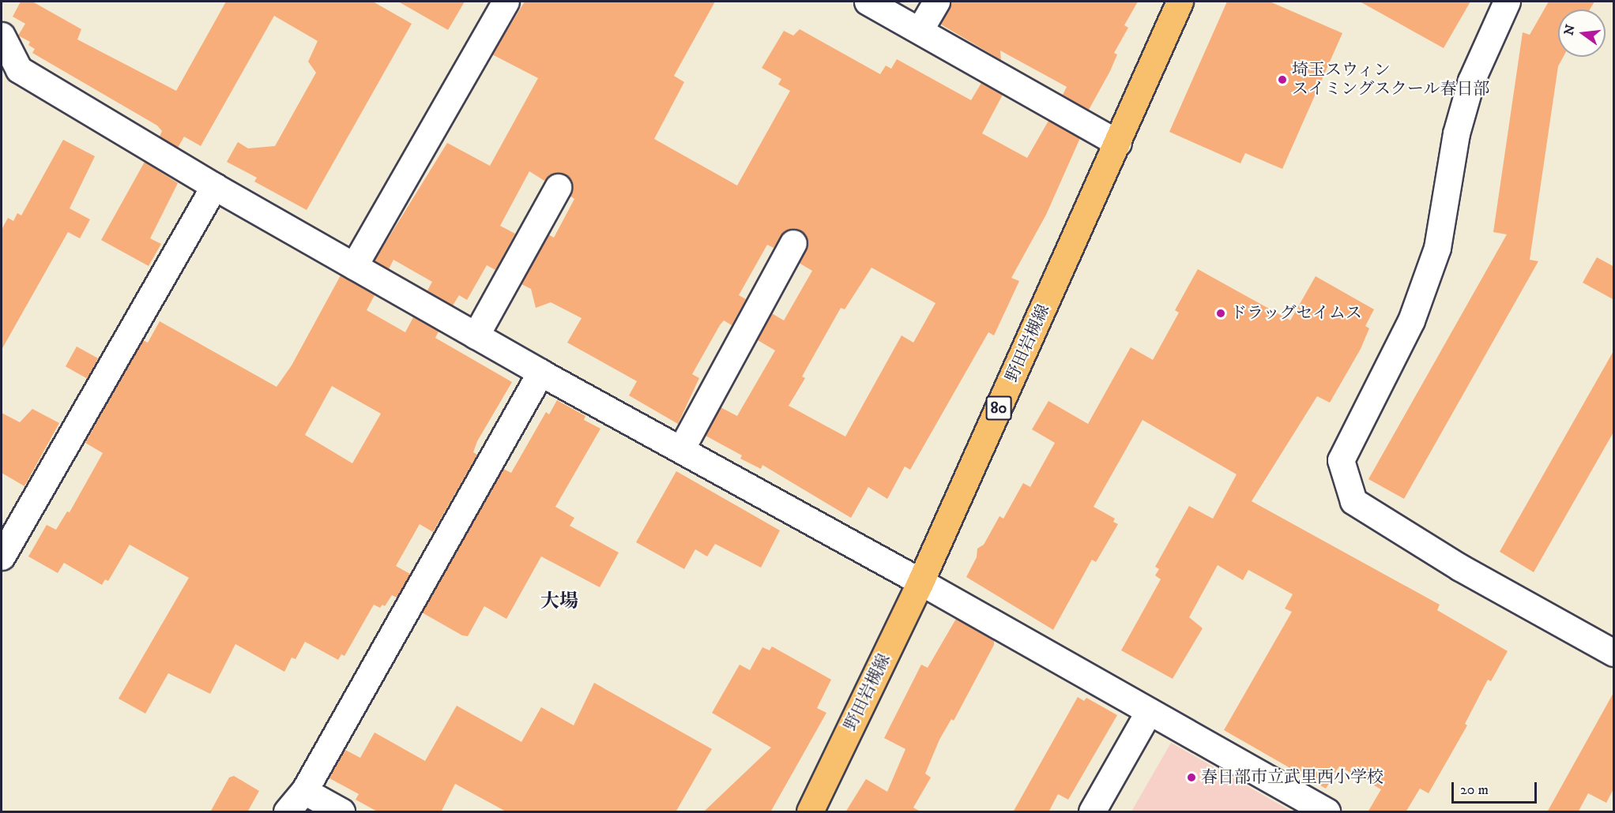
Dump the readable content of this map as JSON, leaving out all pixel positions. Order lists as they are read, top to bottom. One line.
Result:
{"streets":{"main road":["野田岩槻線","80"]},"districts":["大場"],"places":["埼玉スウィン スイミングスクール春日部","ドラッグセイムス","春日部市立武里西小学校"],"scale_bar":"20 m","north":"left"}
